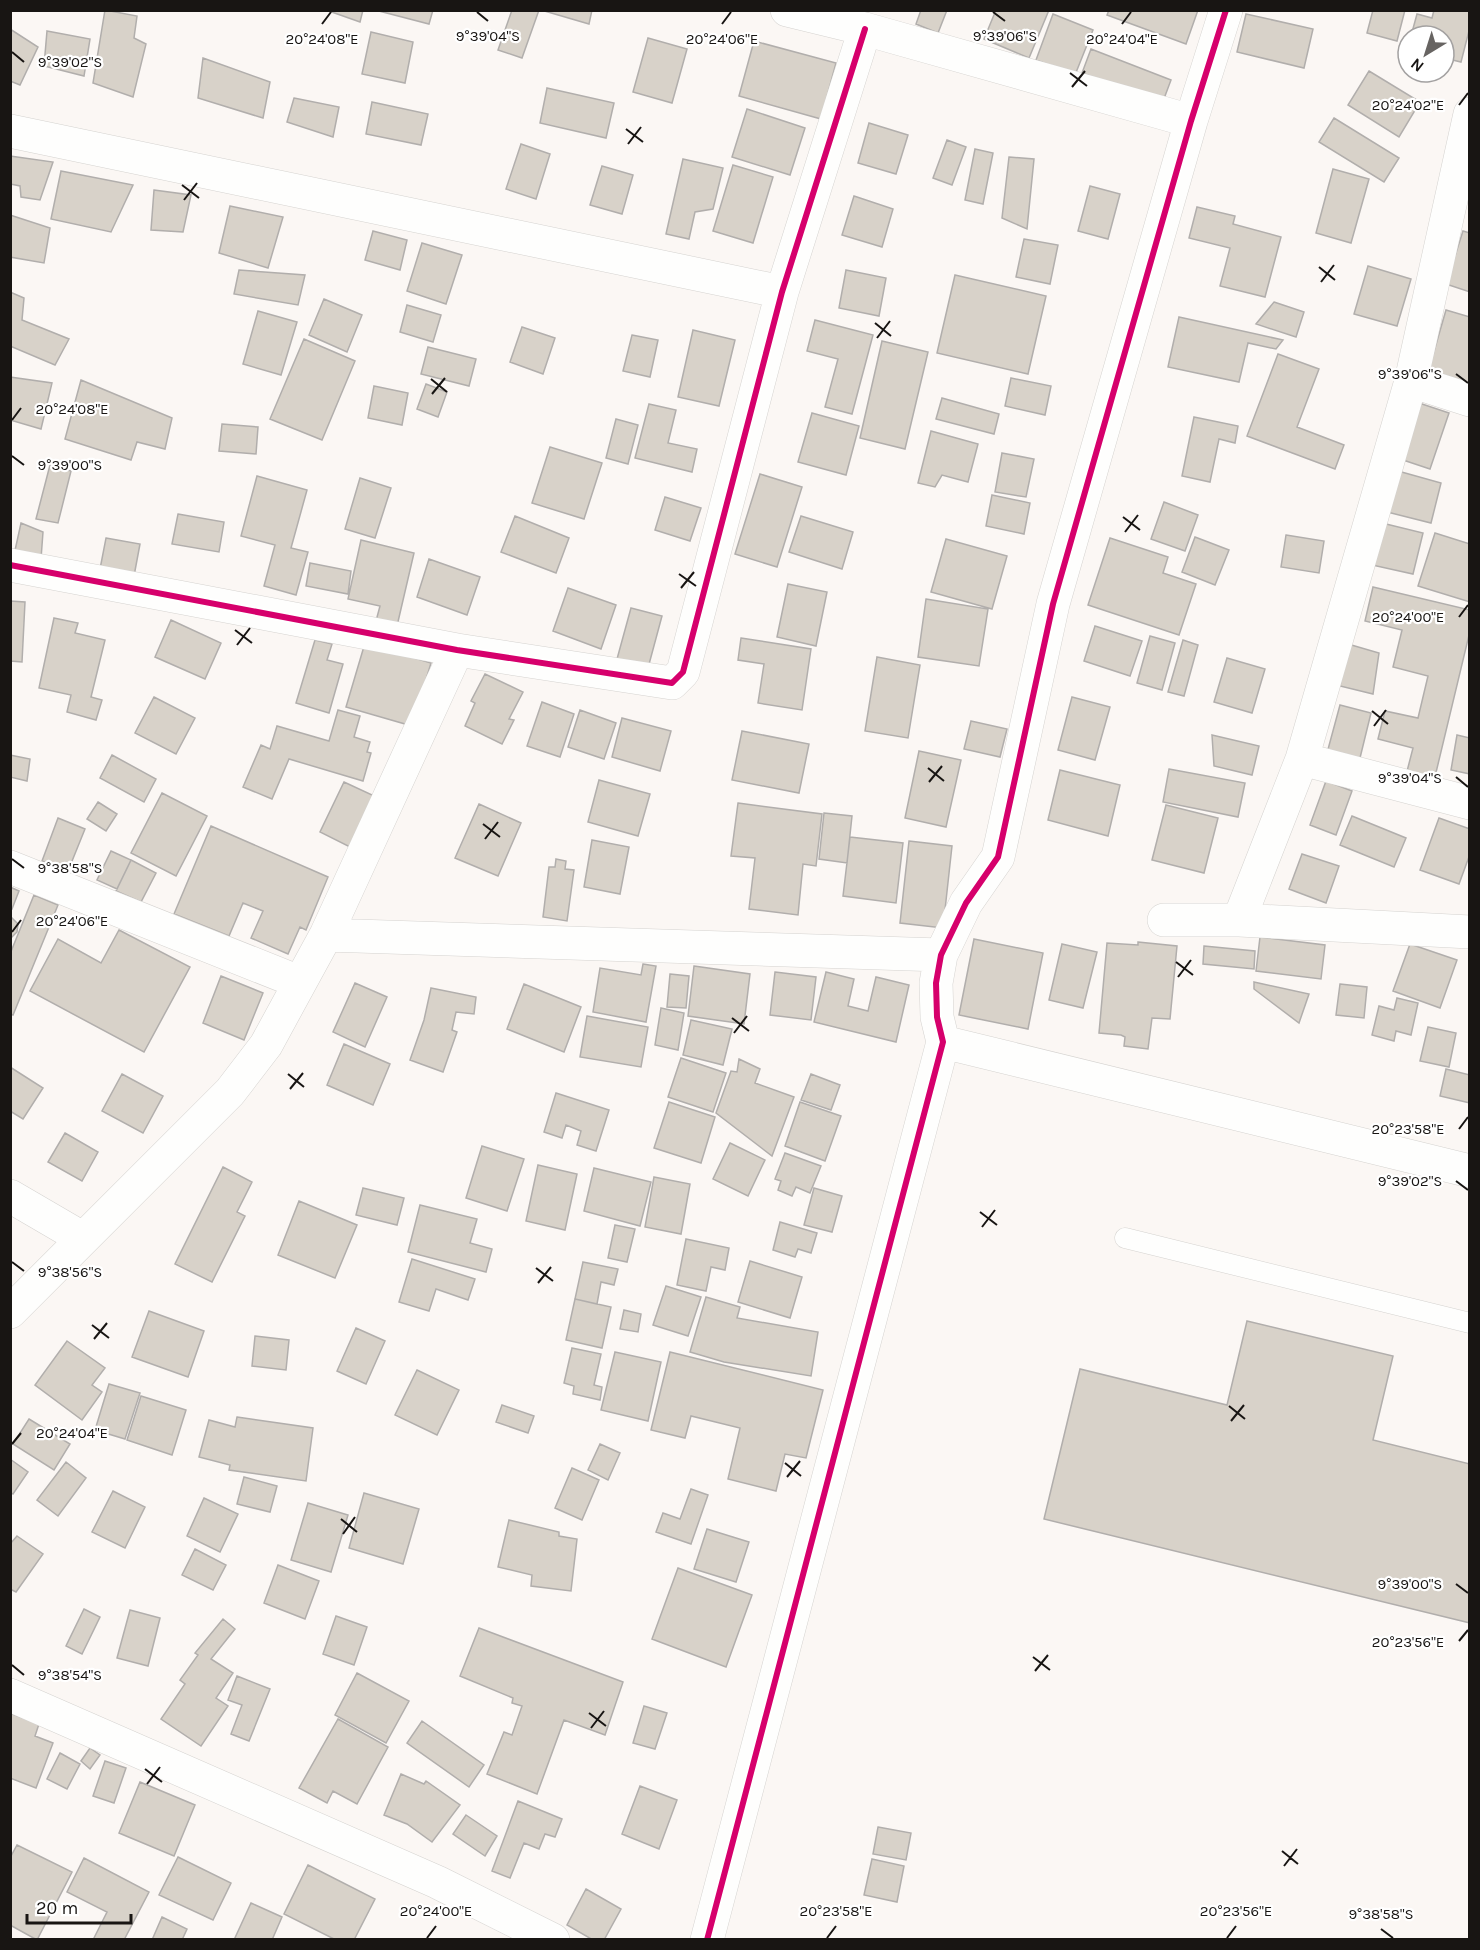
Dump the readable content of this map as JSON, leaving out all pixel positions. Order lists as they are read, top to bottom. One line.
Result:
{"scale_bar":"20 m","north":"bottom left","coordinates":["9°39'04\"S","9°39'06\"S","20°24'08\"E","20°24'06\"E","20°24'04\"E","9°39'02\"S","20°24'02\"E","9°39'00\"S","20°24'00\"E","9°38'58\"S","20°23'58\"E","9°38'56\"S","20°23'56\"E","9°38'54\"S"]}
